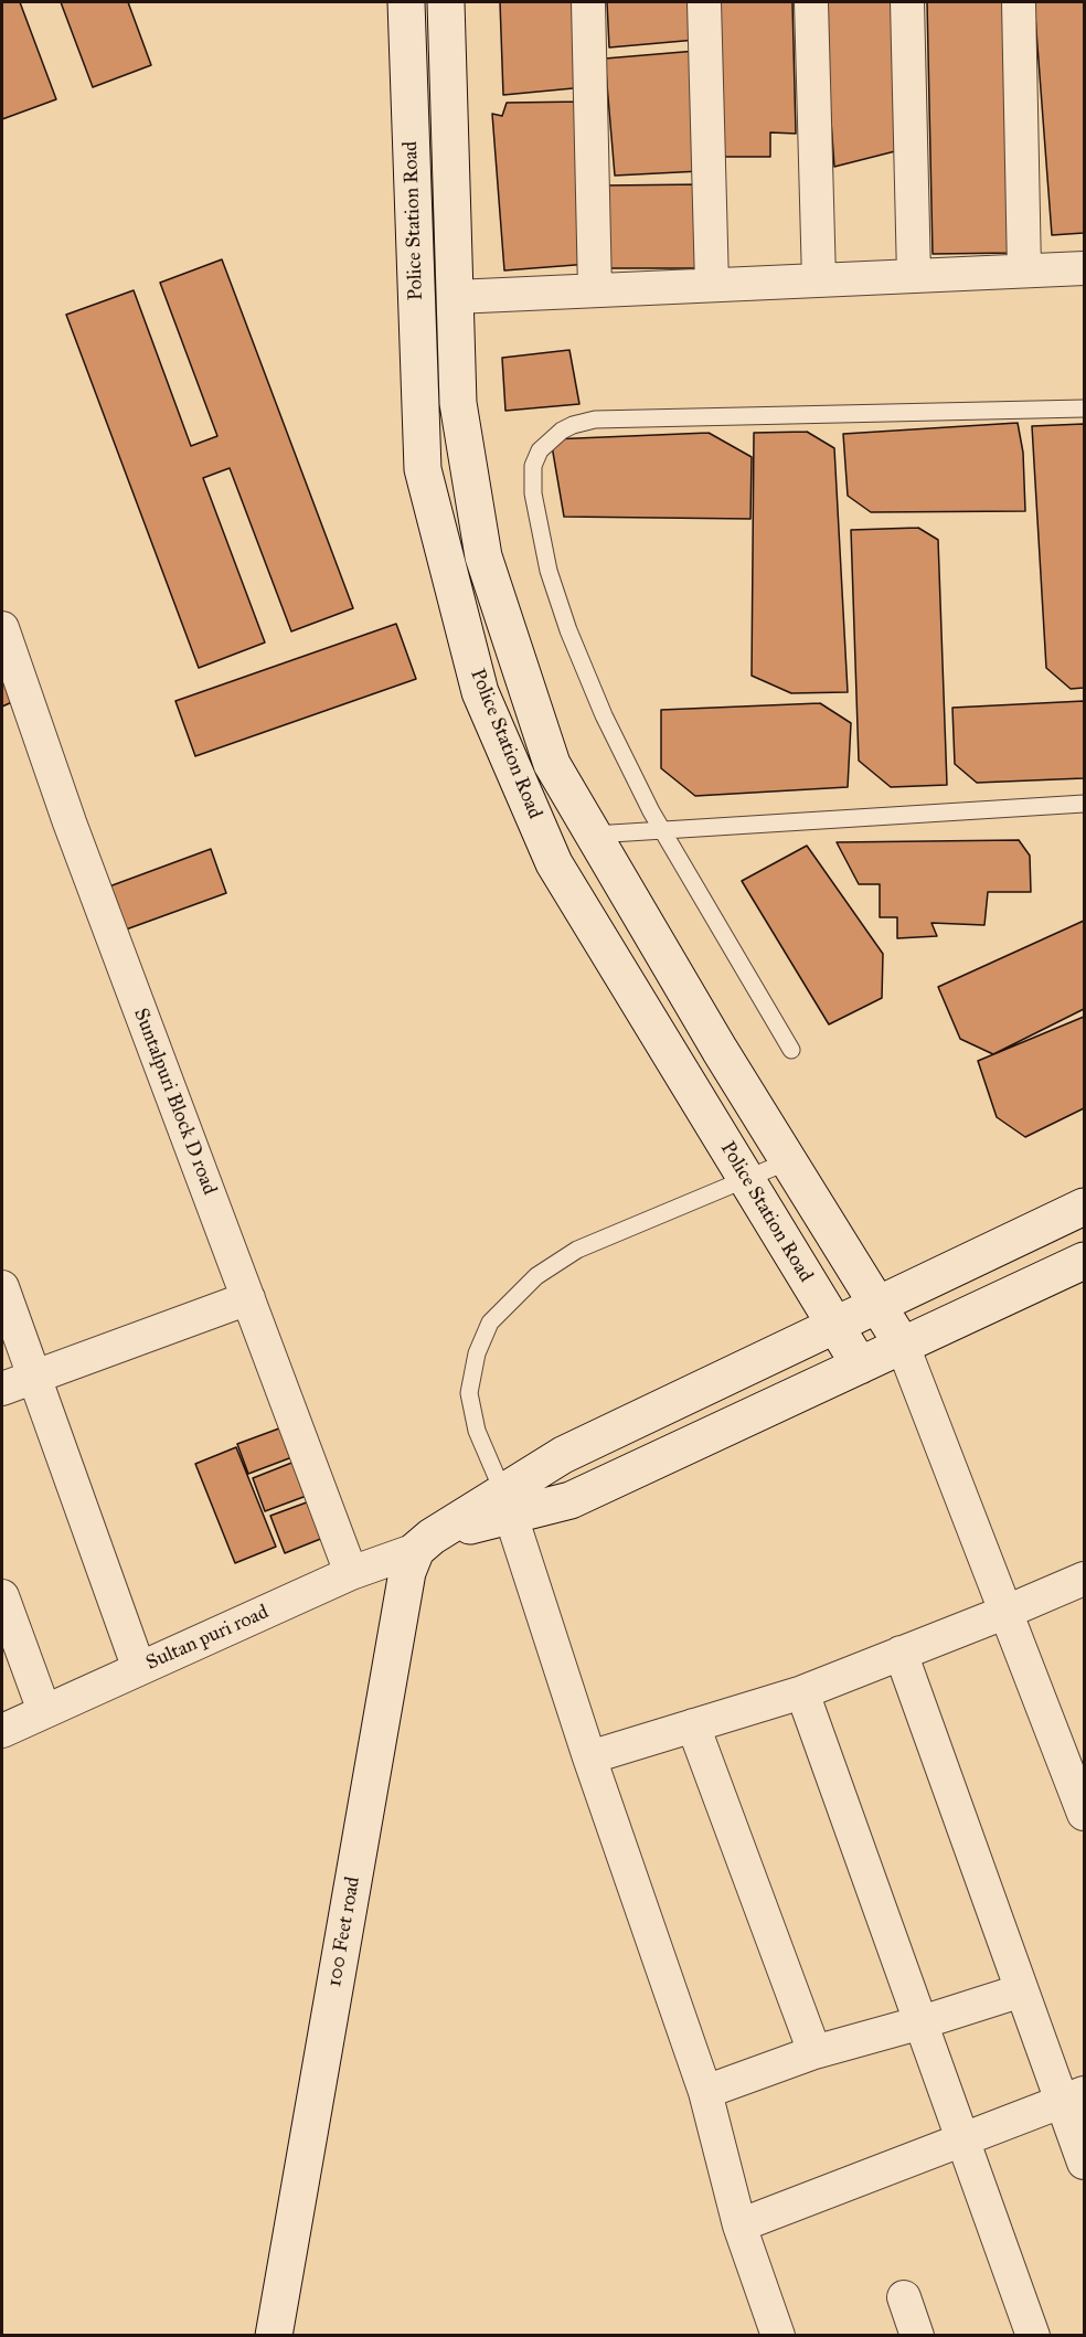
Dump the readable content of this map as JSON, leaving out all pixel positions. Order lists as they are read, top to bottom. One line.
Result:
{"streets":{"street":["Police Station Road","Suntalpuri Block D road","Sultan puri road","100 Feet road"]},"crossings":[["Suntalpuri Block D road","Sultan puri road"],["Sultan puri road","100 Feet road"]]}
